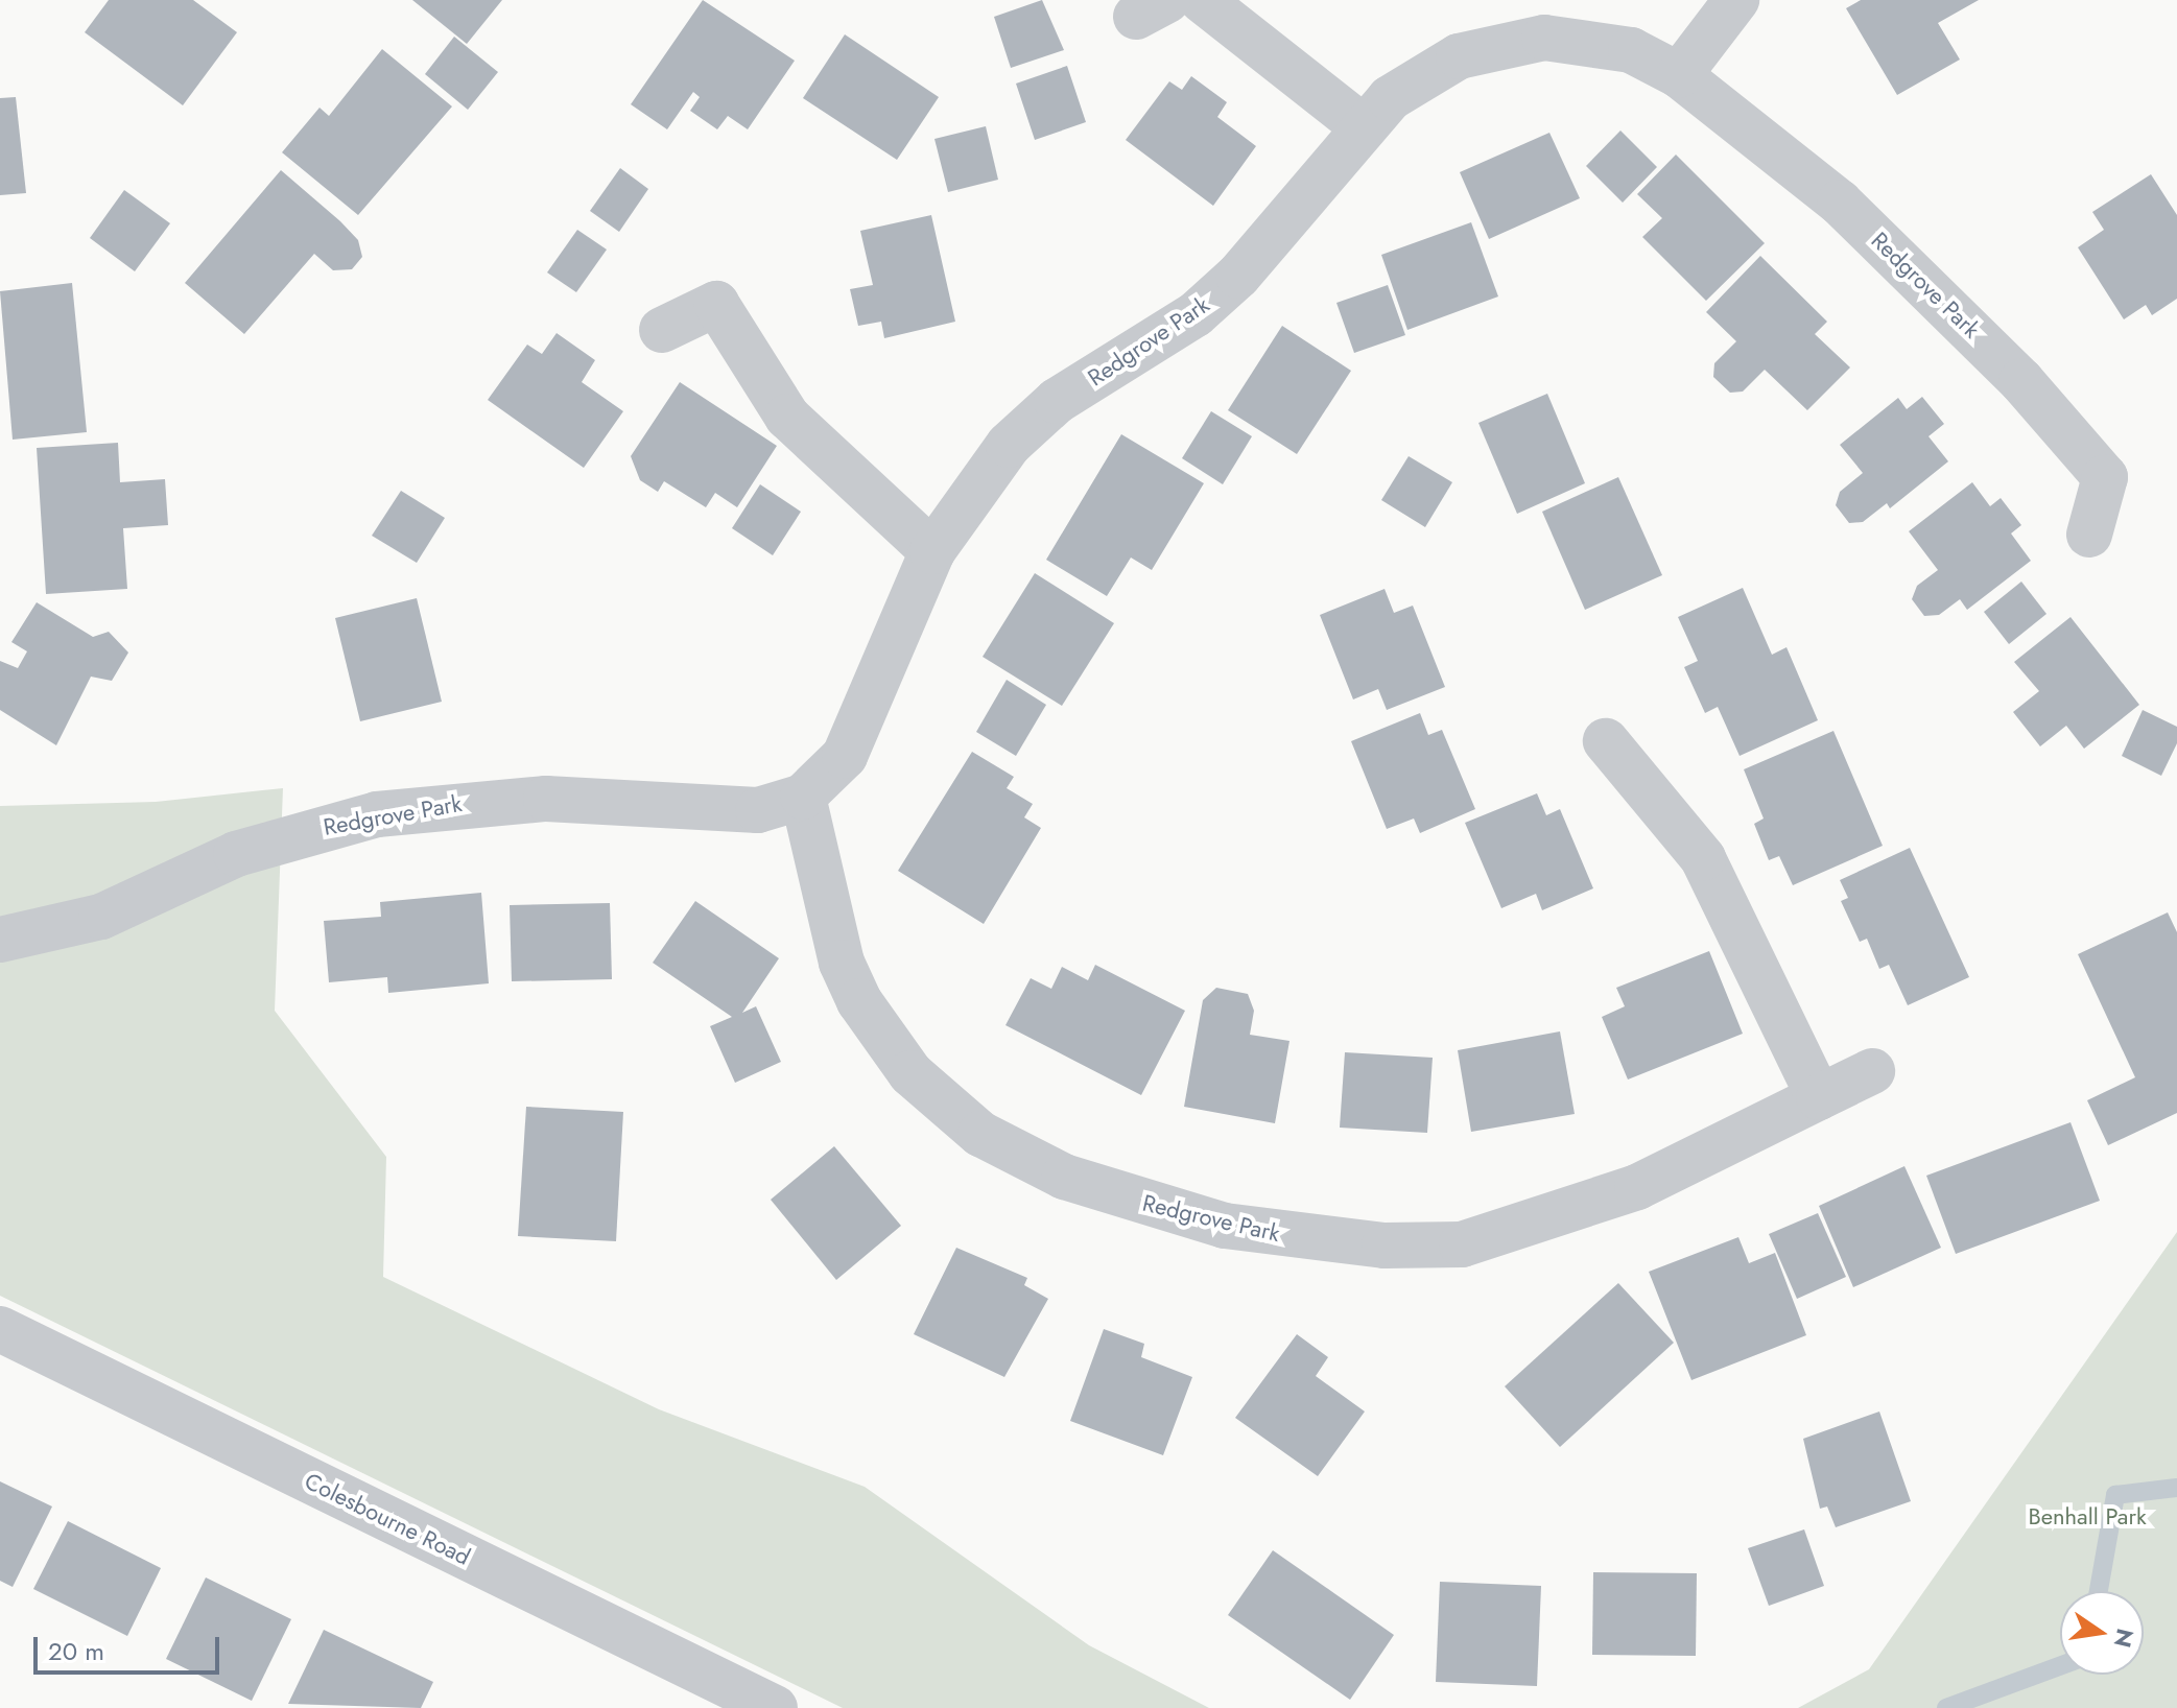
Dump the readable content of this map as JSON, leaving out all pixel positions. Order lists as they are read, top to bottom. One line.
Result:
{"streets":{"street":["Redgrove Park","Colesbourne Road"]},"parks":["Benhall Park"],"scale_bar":"20 m","north":"right"}
